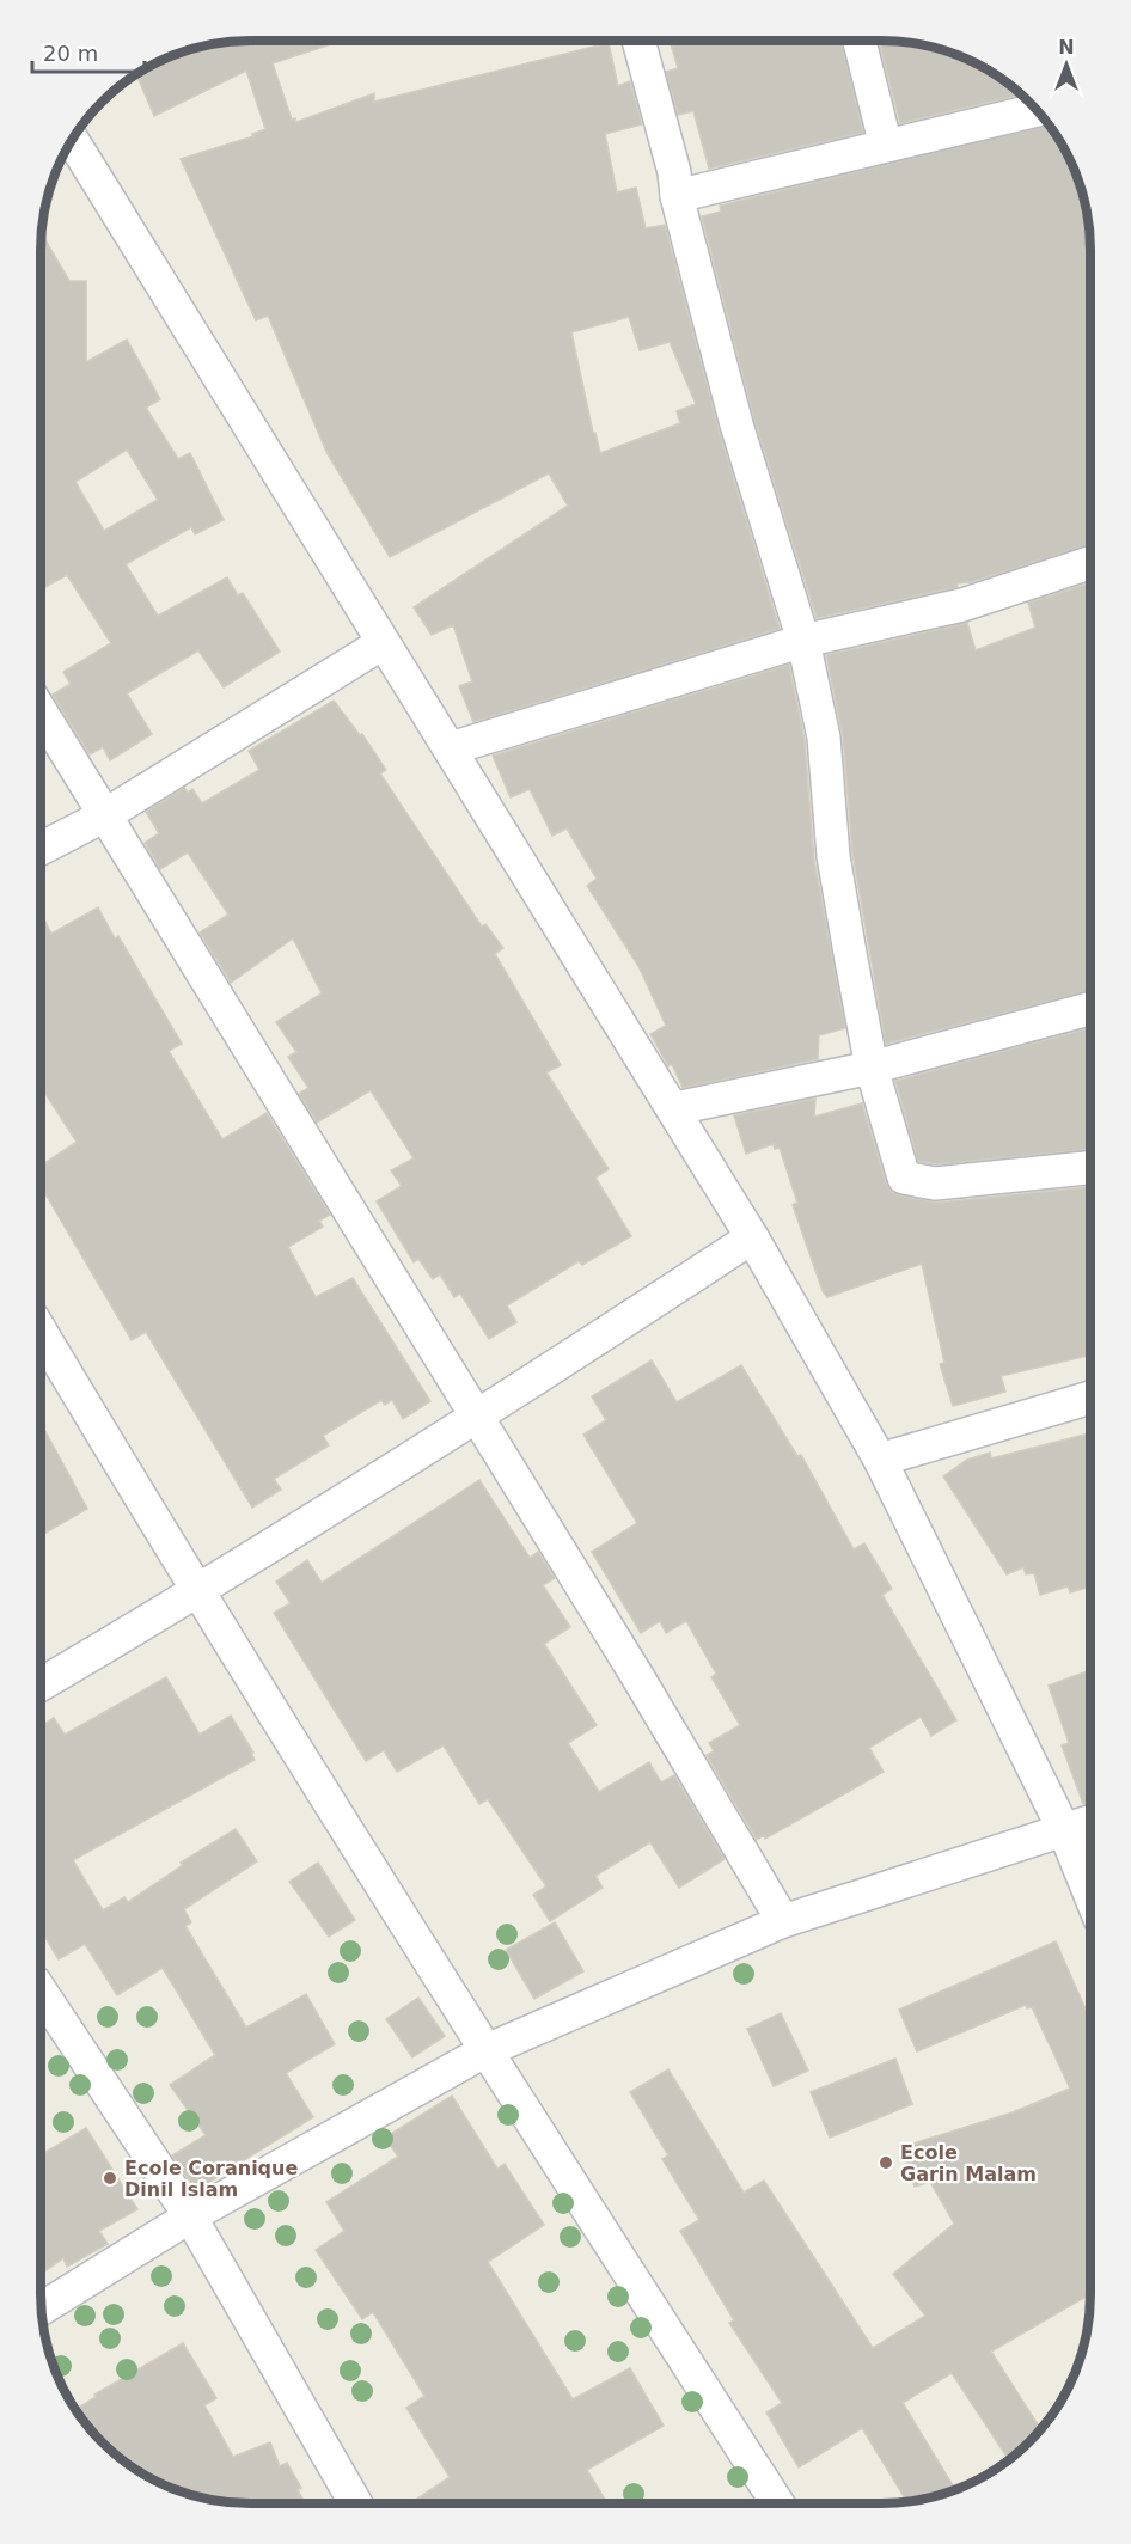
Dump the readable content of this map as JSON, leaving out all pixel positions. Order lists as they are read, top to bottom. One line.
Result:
{"places":["Ecole Garin Malam","Ecole Coranique Dinil Islam"],"scale_bar":"20 m","north":"top"}
